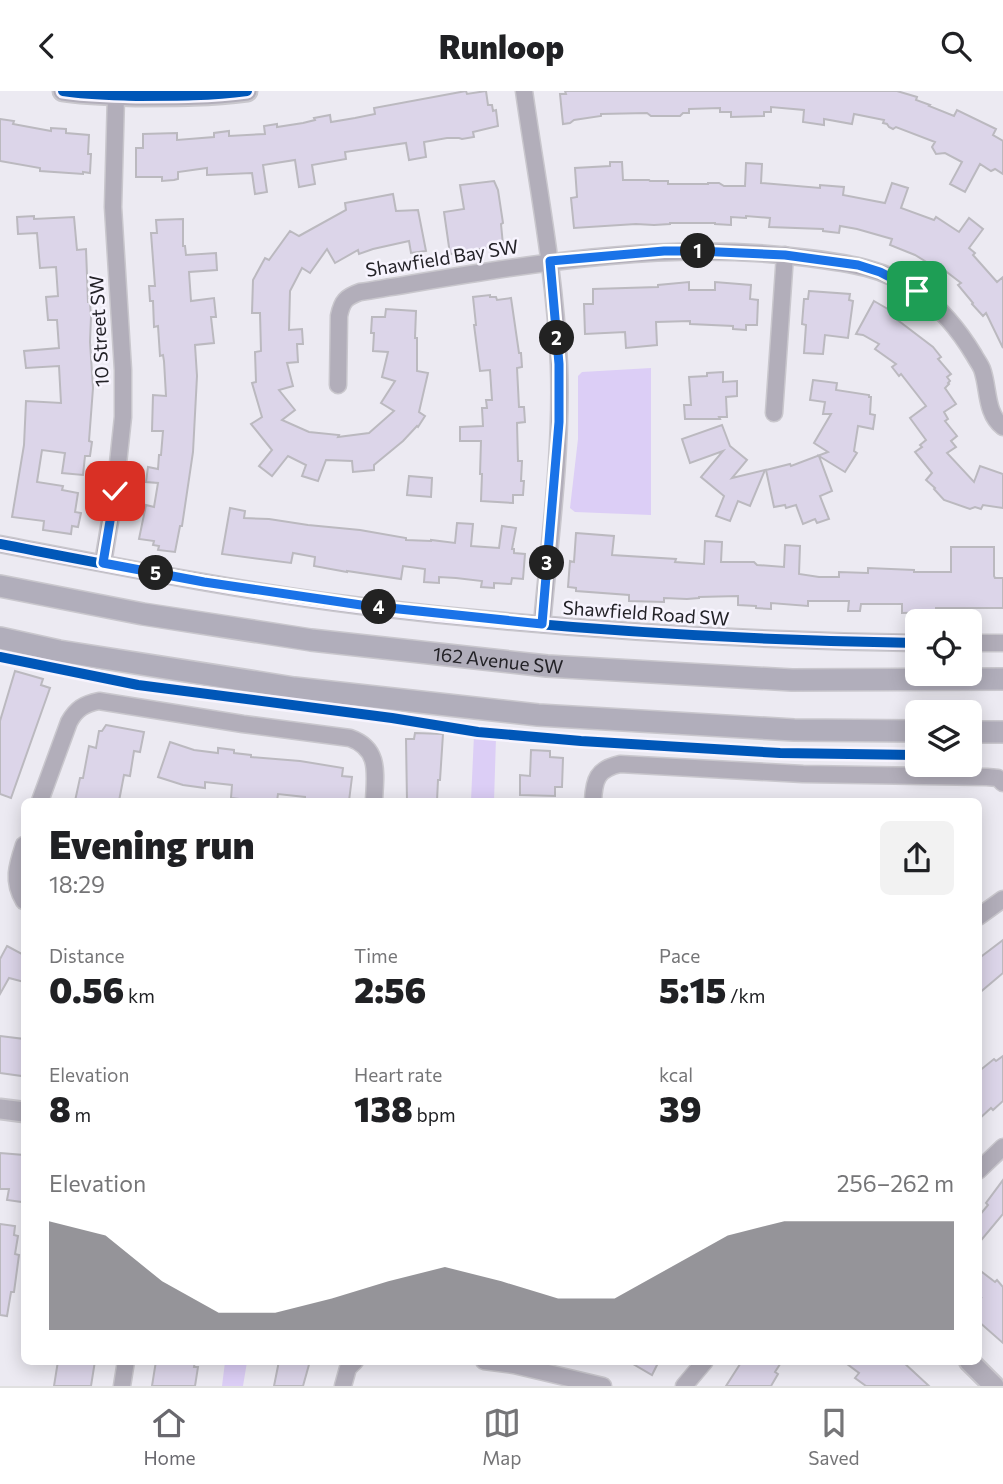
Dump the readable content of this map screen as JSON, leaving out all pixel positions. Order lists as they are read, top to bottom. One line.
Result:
{"streets":{"main road":["162 Avenue SW"],"street":["Shawfield Bay SW","10 Street SW","Shawfield Road SW"]},"crossings":[["10 Street SW","Shawfield Road SW"]],"page":{"header":"Runloop","pins":["1","2","3","5","4"],"heading":["Evening run","18:29"],"stats":[["Distance","0.56 km"],["Time","2:56"],["Pace","5:15 /km"],["Elevation","8 m"],["Heart rate","138 bpm"],["kcal","39"]],"chart":["Elevation","256–262 m"],"tabs":["Home","Map","Saved"]}}
